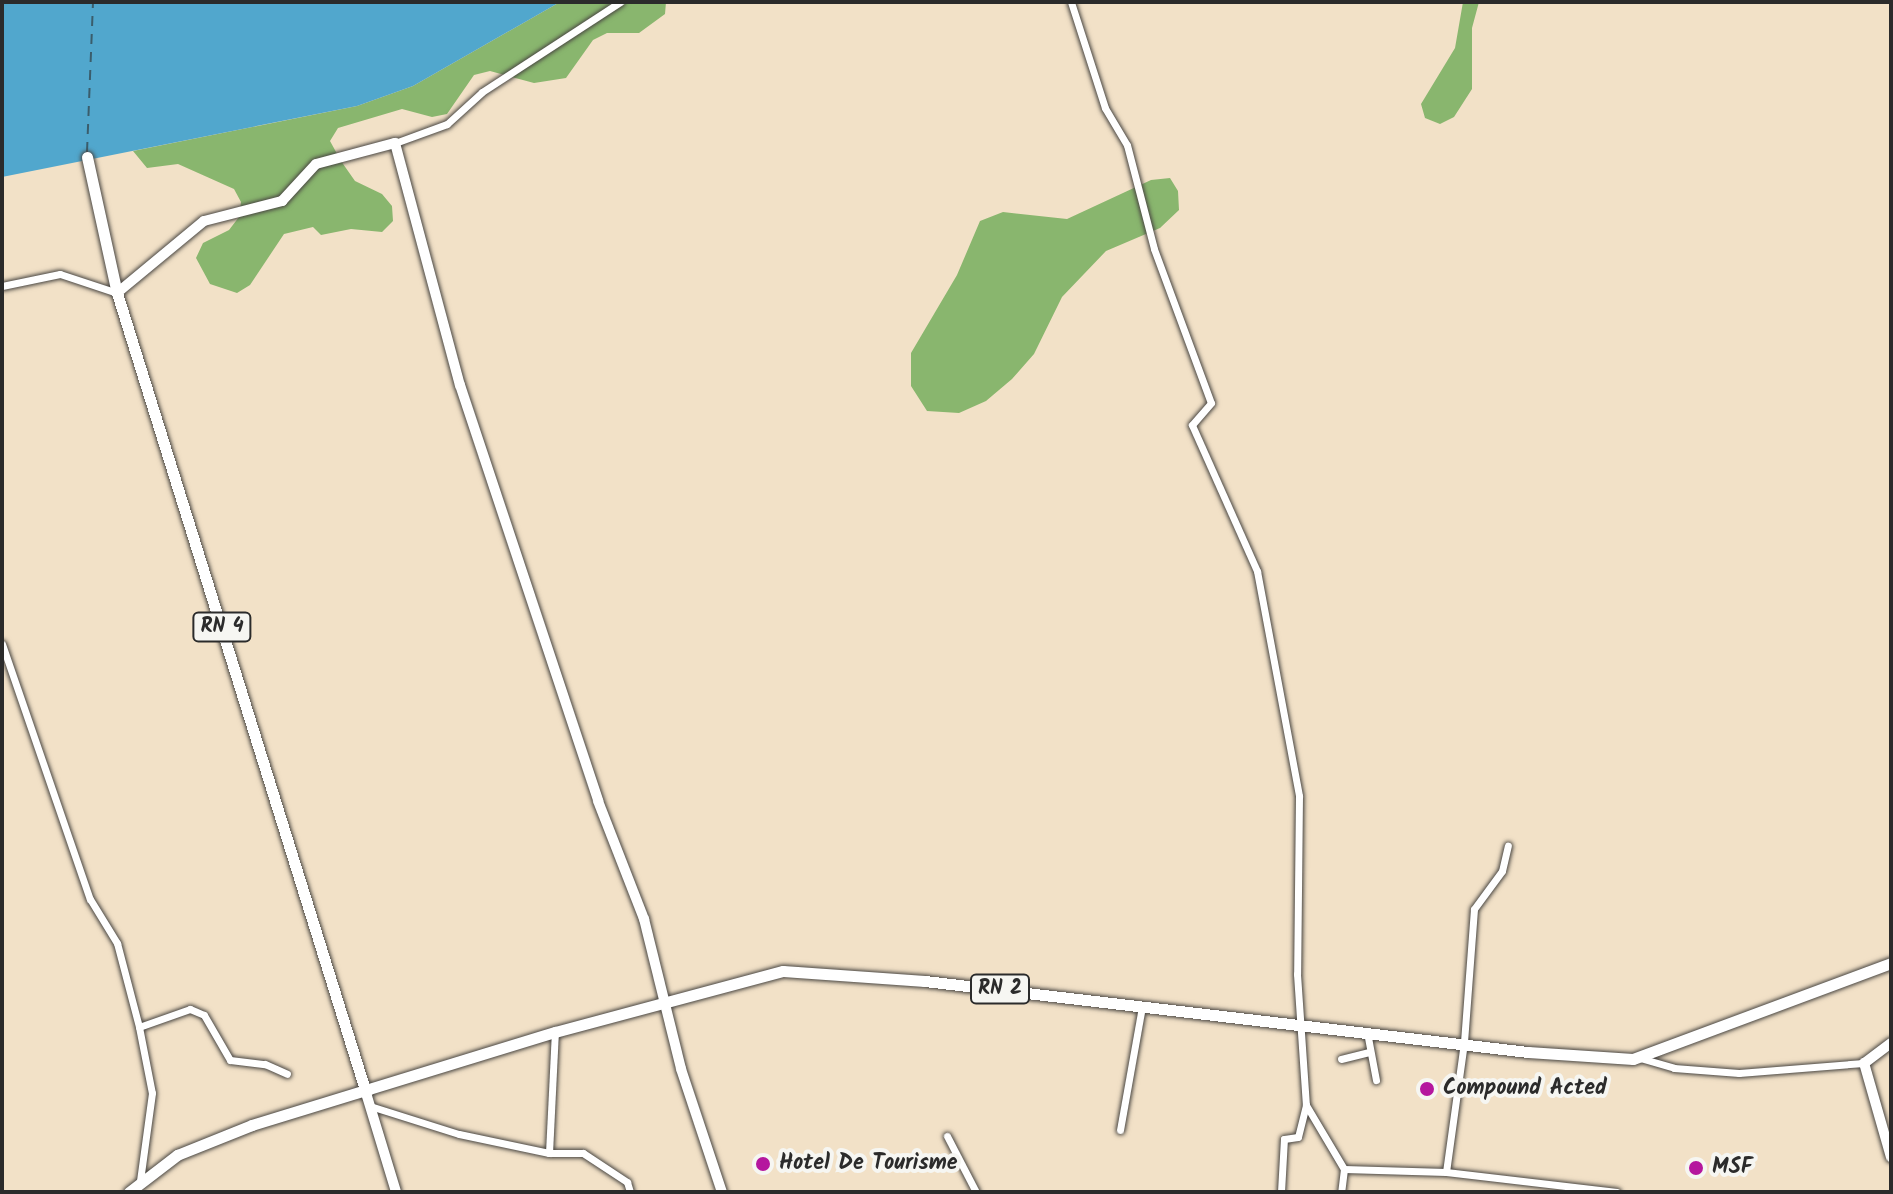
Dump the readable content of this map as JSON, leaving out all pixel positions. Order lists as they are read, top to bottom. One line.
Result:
{"streets":{"main road":["RN 4","RN 2"]},"crossings":[["RN 4","RN 2"]],"places":["Compound Acted","Hotel De Tourisme","MSF"]}
